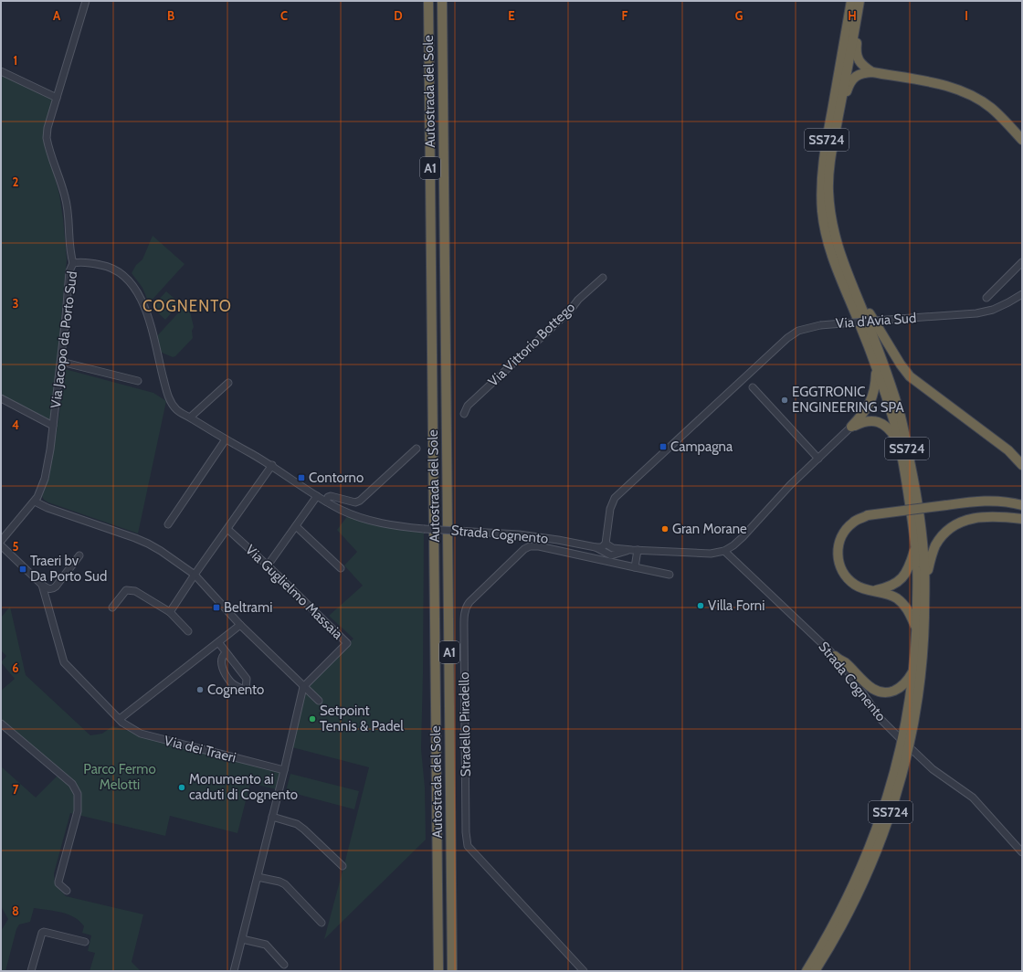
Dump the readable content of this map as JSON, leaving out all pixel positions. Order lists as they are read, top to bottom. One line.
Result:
{"streets":{"highway":["Autostrada del Sole","SS724","A1"],"street":["Via d'Avia Sud","Via Jacopo da Porto Sud","Via Vittorio Bottego","Strada Cognento","Via Guglielmo Massaia","Stradello Piradello","Via dei Traeri"]},"crossings":[["Via d'Avia Sud","Strada Cognento"],["Via Jacopo da Porto Sud","Strada Cognento"]],"districts":["COGNENTO"],"parks":["Parco Fermo Melotti"],"places":{"other":["EGGTRONIC ENGINEERING SPA","Gran Morane","Villa Forni","Cognento","Setpoint Tennis & Padel","Monumento ai caduti di Cognento"],"transit":["Campagna","Contorno","Traeri bv Da Porto Sud","Beltrami"]},"grid":{"columns":["A","B","C","D","E","F","G","H","I"],"rows":["1","2","3","4","5","6","7","8"]}}
